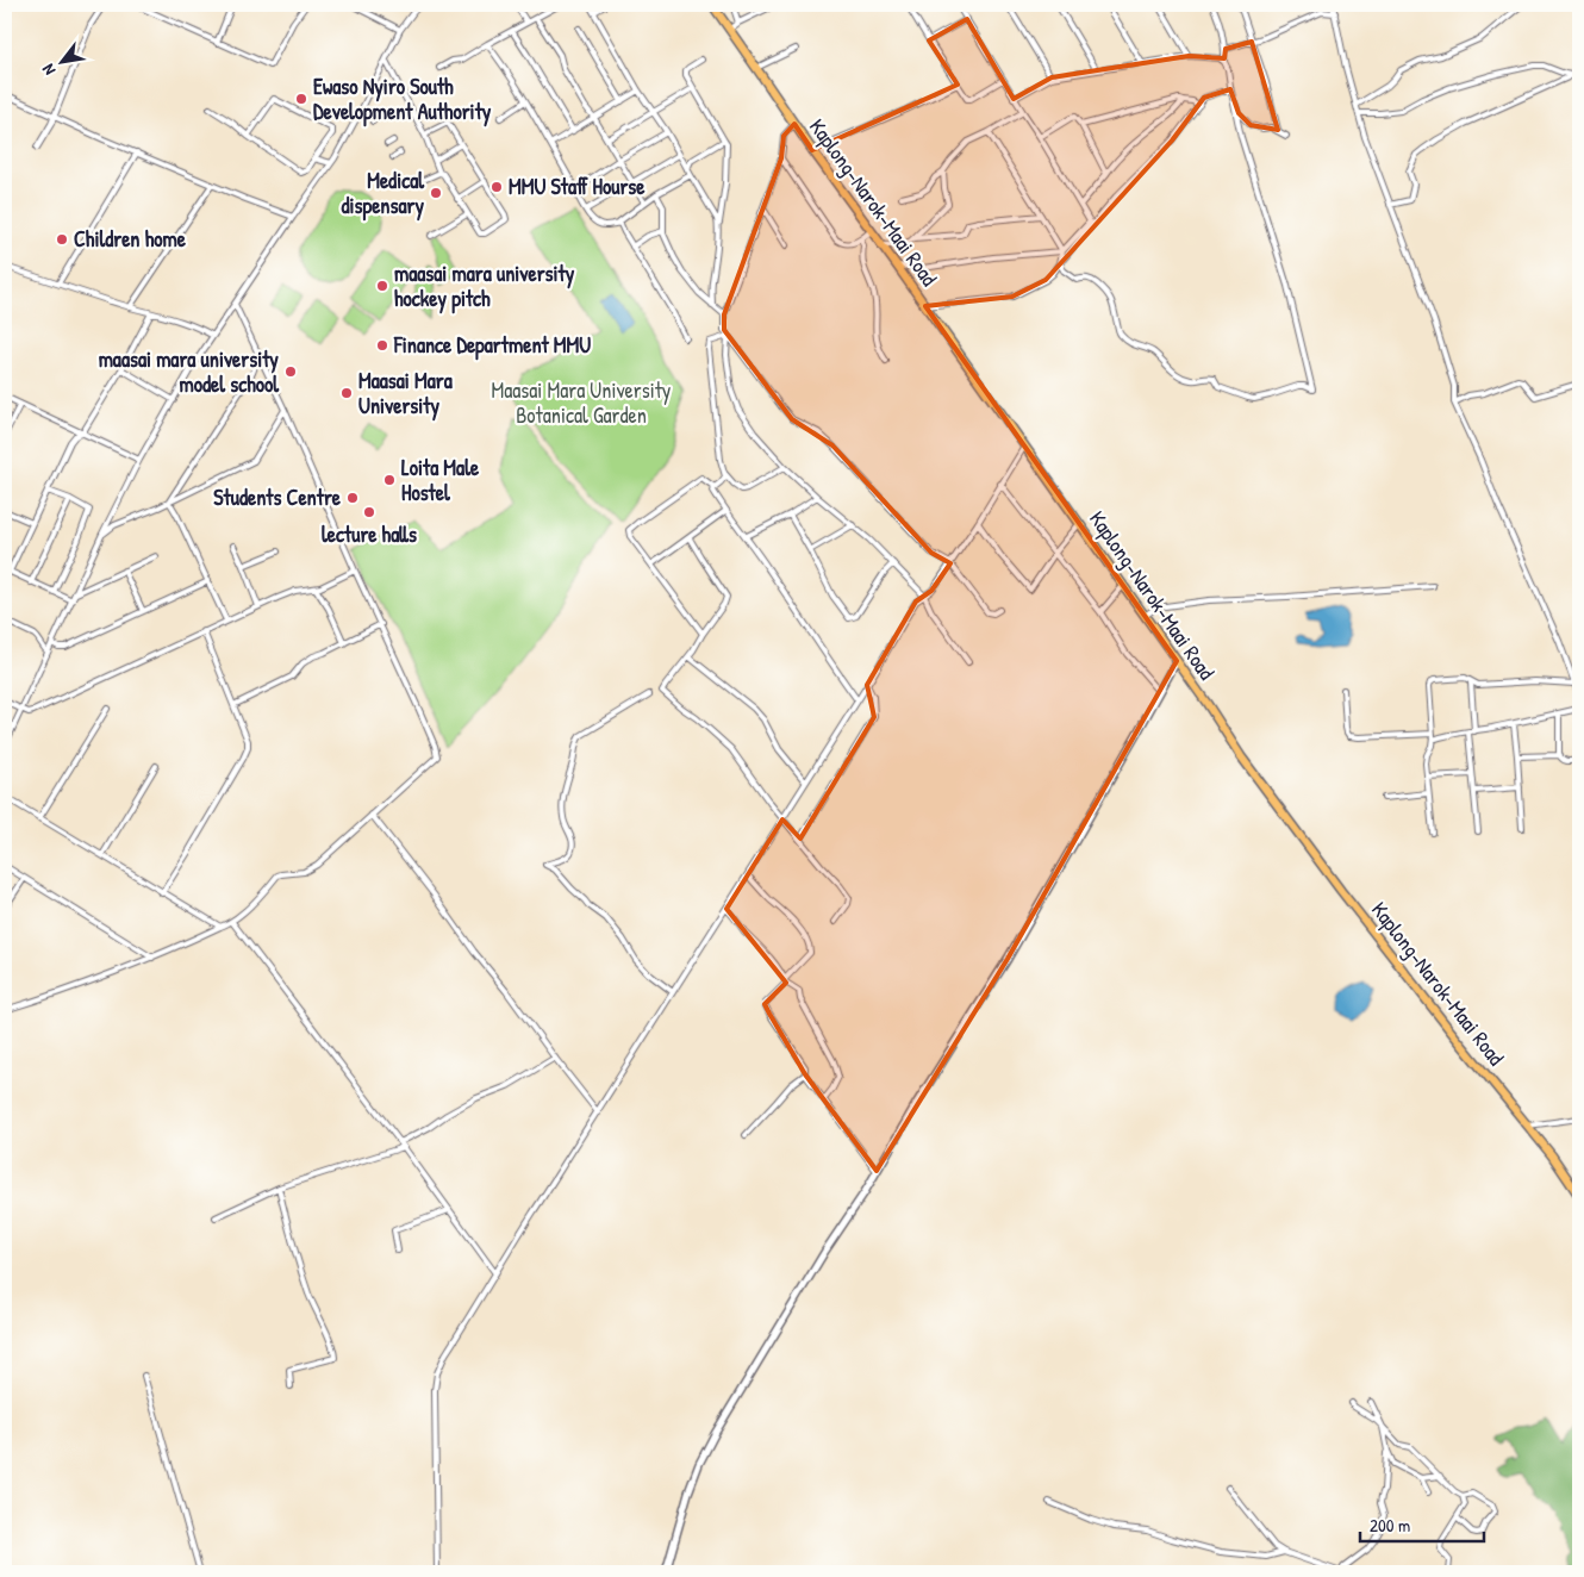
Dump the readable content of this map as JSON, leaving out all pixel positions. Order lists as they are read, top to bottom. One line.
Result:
{"streets":{"highway":["Kaplong-Narok-Maai Road"]},"parks":["Maasai Mara University Botanical Garden"],"places":["Ewaso Nyiro South Development Authority","MMU Staff Hourse","Medical dispensary","Children home","maasai mara university hockey pitch","Finance Department MMU","maasai mara university model school","Maasai Mara University","Loita Male Hostel","Students Centre","lecture halls"],"scale_bar":"200 m","north":"bottom left"}
